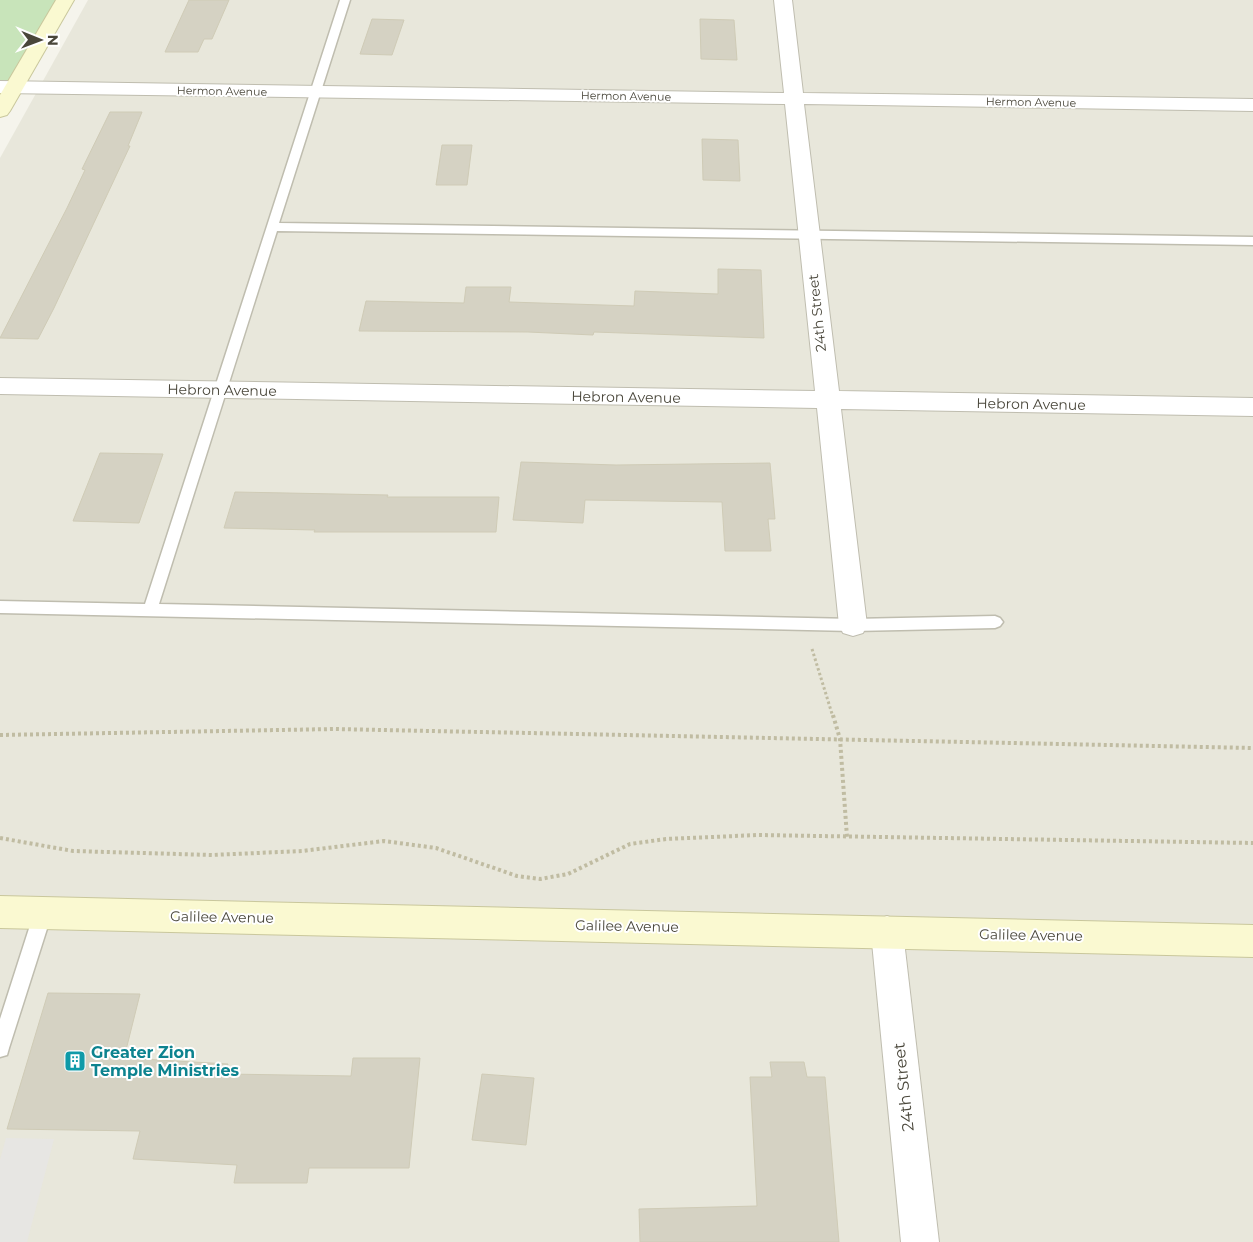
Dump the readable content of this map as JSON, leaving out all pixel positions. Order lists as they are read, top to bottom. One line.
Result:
{"streets":{"street":["Hermon Avenue","24th Street","Hebron Avenue","Galilee Avenue"]},"crossings":[["Hermon Avenue","24th Street"],["24th Street","Hebron Avenue"],["24th Street","Galilee Avenue"]],"places":{"building":["Greater Zion Temple Ministries"]},"north":"right"}
